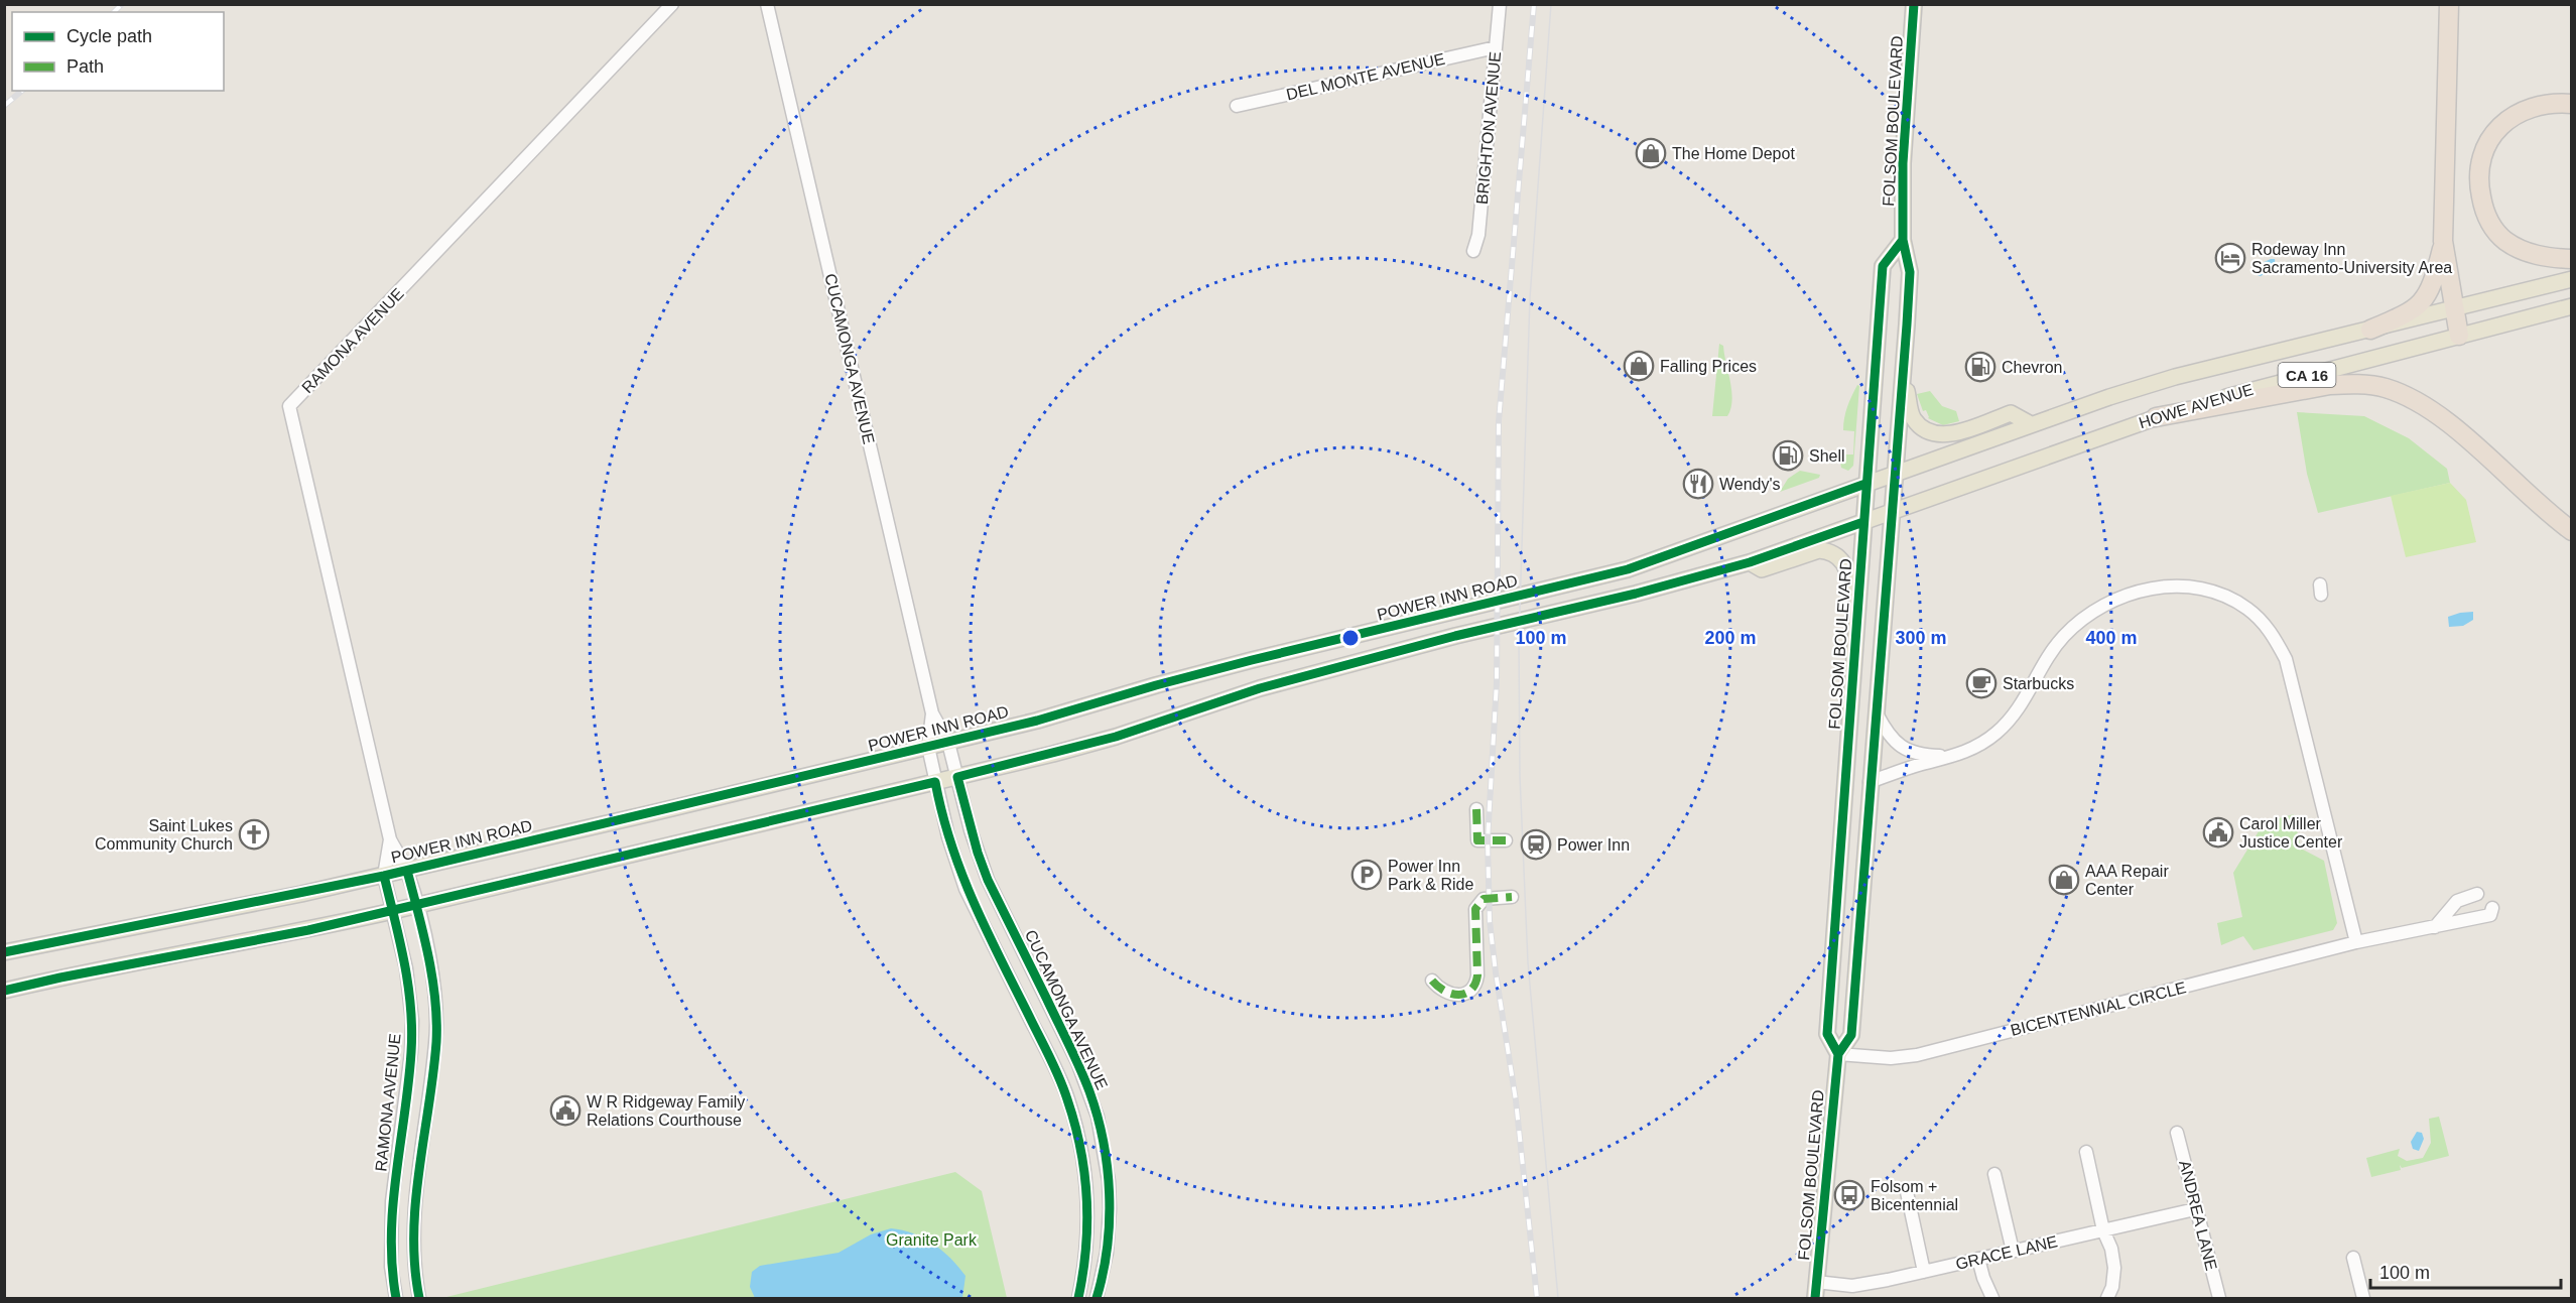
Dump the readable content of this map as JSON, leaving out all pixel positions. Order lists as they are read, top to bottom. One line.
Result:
{"streets":{"main road":["FOLSOM BOULEVARD","CA 16","HOWE AVENUE","POWER INN ROAD"],"street":["DEL MONTE AVENUE","BRIGHTON AVENUE","RAMONA AVENUE","CUCAMONGA AVENUE","BICENTENNIAL CIRCLE","ANDREA LANE","GRACE LANE"]},"crossings":[["DEL MONTE AVENUE","BRIGHTON AVENUE"],["FOLSOM BOULEVARD","HOWE AVENUE"],["FOLSOM BOULEVARD","POWER INN ROAD"],["FOLSOM BOULEVARD","BICENTENNIAL CIRCLE"],["FOLSOM BOULEVARD","GRACE LANE"],["RAMONA AVENUE","POWER INN ROAD"],["CUCAMONGA AVENUE","POWER INN ROAD"],["HOWE AVENUE","POWER INN ROAD"],["ANDREA LANE","GRACE LANE"]],"parks":["Granite Park"],"places":{"shop":["The Home Depot","Falling Prices","AAA Repair Center"],"hotel":["Rodeway Inn Sacramento-University Area"],"fuel station":["Chevron","Shell"],"restaurant":["Wendy's"],"cafe":["Starbucks"],"public building":["Carol Miller Justice Center","W R Ridgeway Family Relations Courthouse"],"church":["Saint Lukes Community Church"],"station":["Power Inn"],"parking":["Power Inn Park & Ride"],"bus stop":["Folsom + Bicentennial"]},"legend":["Cycle path","Path"],"scale_bar":"100 m","rings":["100 m","200 m","300 m","400 m"]}
